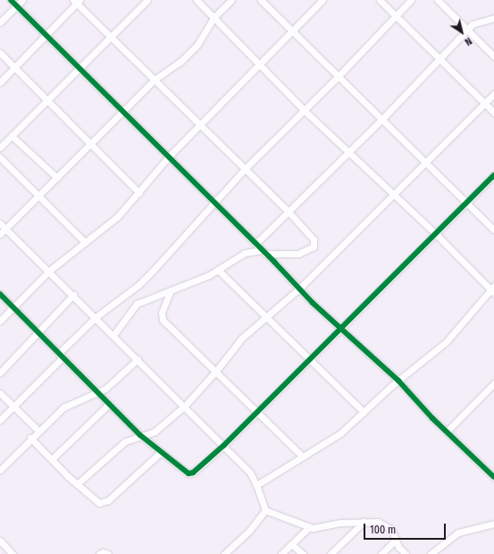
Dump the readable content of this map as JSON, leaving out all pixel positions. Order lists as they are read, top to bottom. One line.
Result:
{"scale_bar":"100 m","north":"bottom right"}
